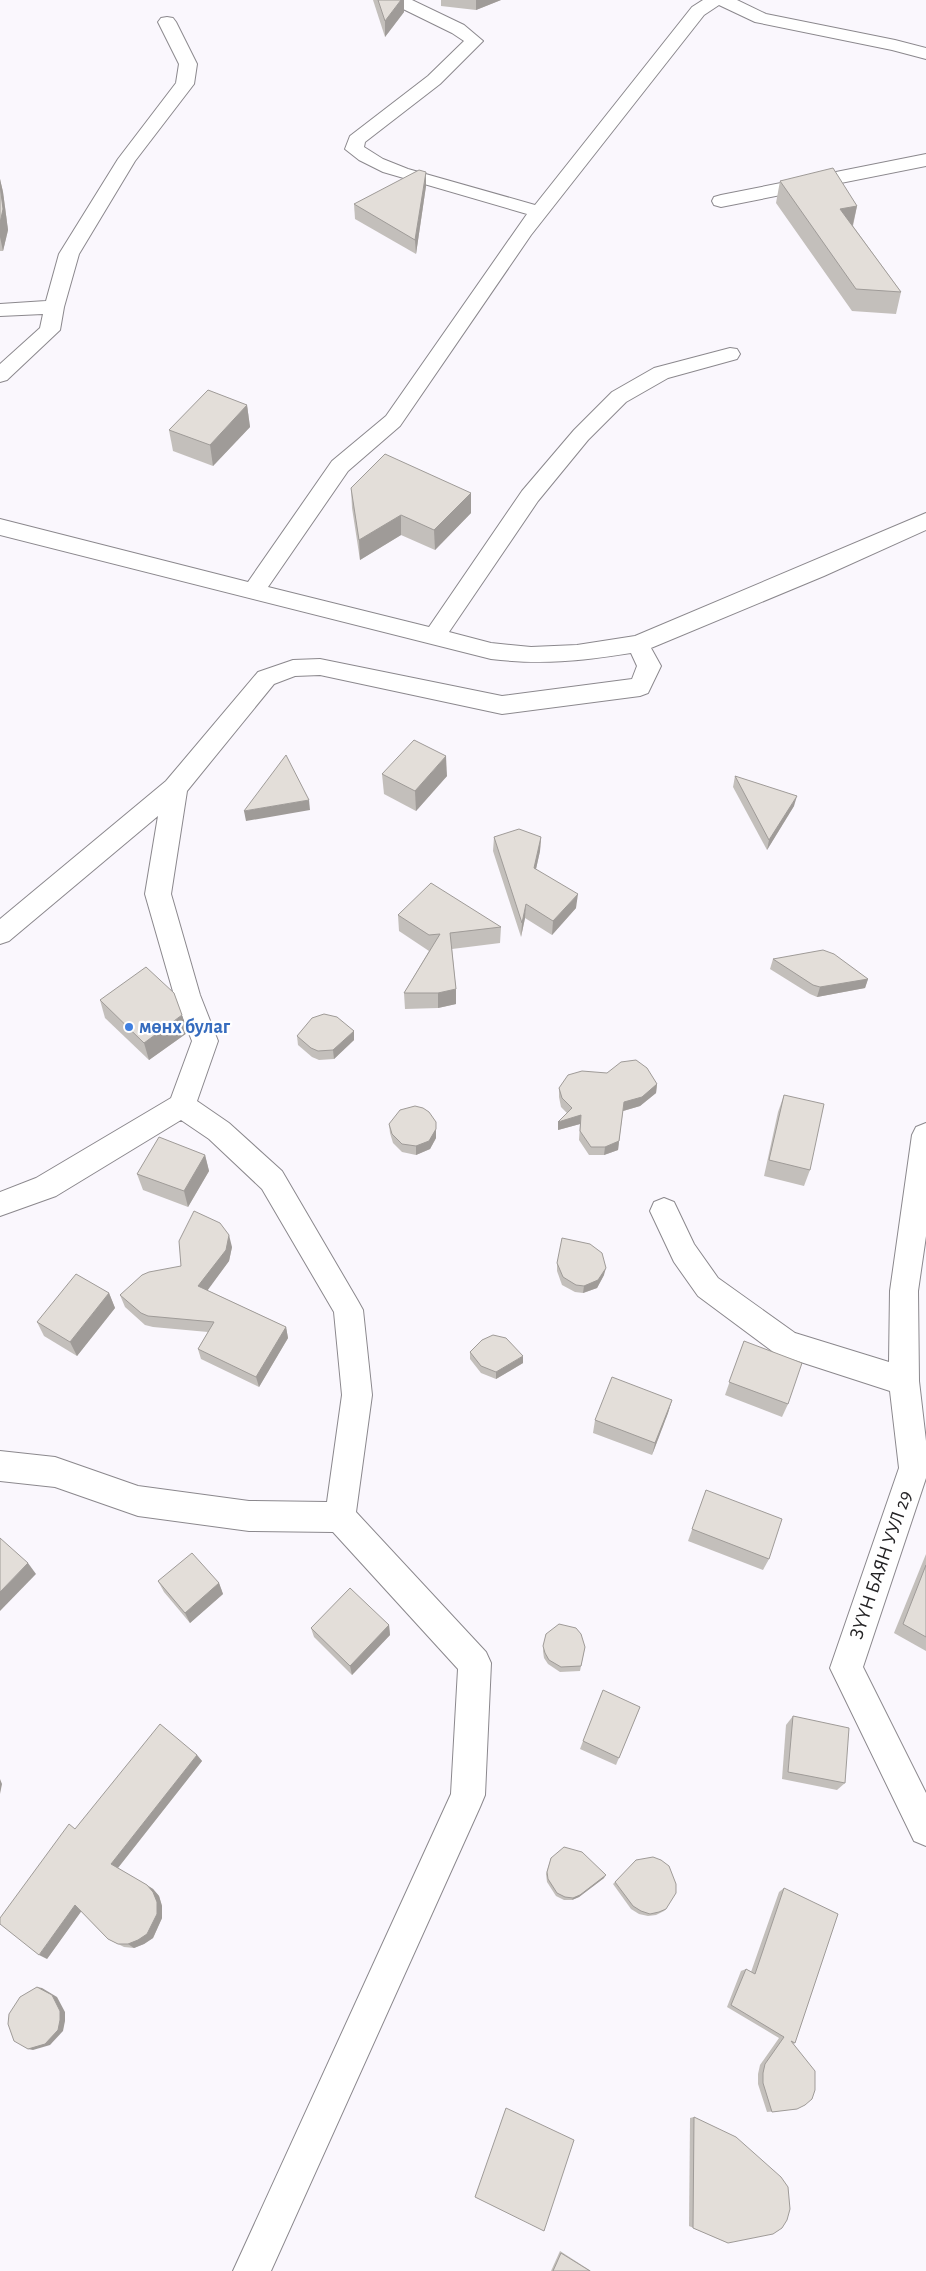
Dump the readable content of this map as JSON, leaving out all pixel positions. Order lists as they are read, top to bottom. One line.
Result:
{"streets":{"street":["ЗҮҮН БАЯН УУЛ 29"]},"places":["мөнх булаг"]}
